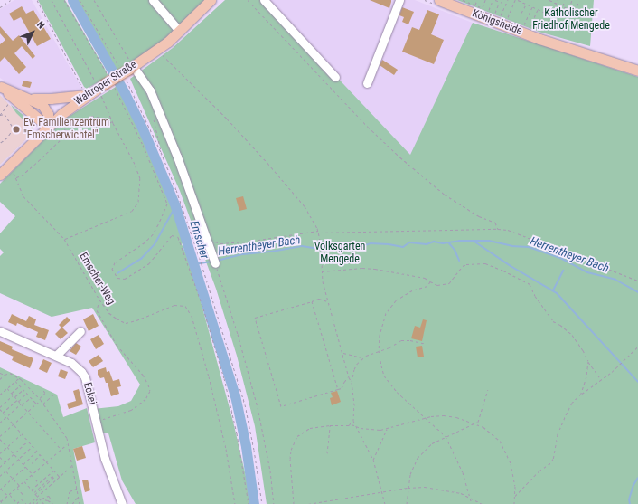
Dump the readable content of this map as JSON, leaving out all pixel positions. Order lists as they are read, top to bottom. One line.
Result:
{"streets":{"main road":["Königsheide","Waltroper Straße"],"street":["Eckei"],"path":["Emscher-Weg"]},"water":["Emscher","Herrentheyer Bach"],"parks":["Katholischer Friedhof Mengede","Volksgarten Mengede"],"places":["Ev. Familienzentrum \"Emscherwichtel\""],"north":"top right"}
